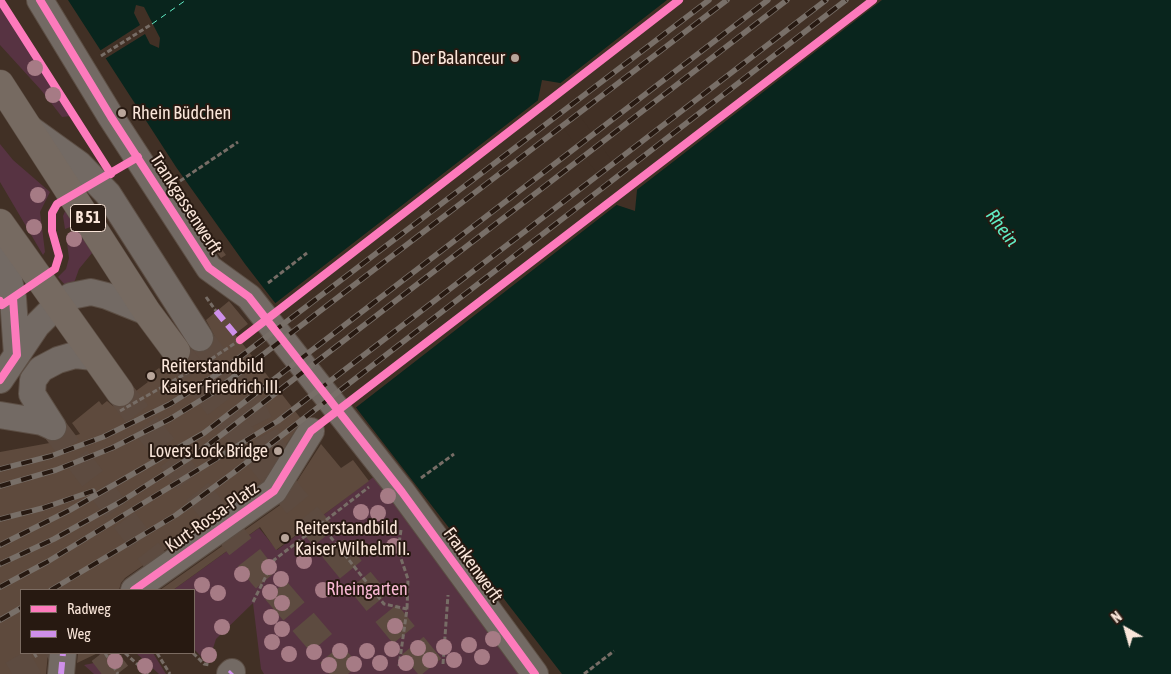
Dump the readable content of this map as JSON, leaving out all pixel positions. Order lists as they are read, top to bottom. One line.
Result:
{"streets":{"main road":["B 51"],"street":["Trankgassenwerft","Kurt-Rossa-Platz","Frankenwerft"]},"crossings":[["Trankgassenwerft","Frankenwerft"]],"water":["Rhein"],"parks":["Rheingarten"],"places":["Der Balanceur","Rhein Büdchen","Reiterstandbild Kaiser Friedrich III.","Lovers Lock Bridge","Reiterstandbild Kaiser Wilhelm II."],"legend":["Radweg","Weg"],"north":"top left"}
